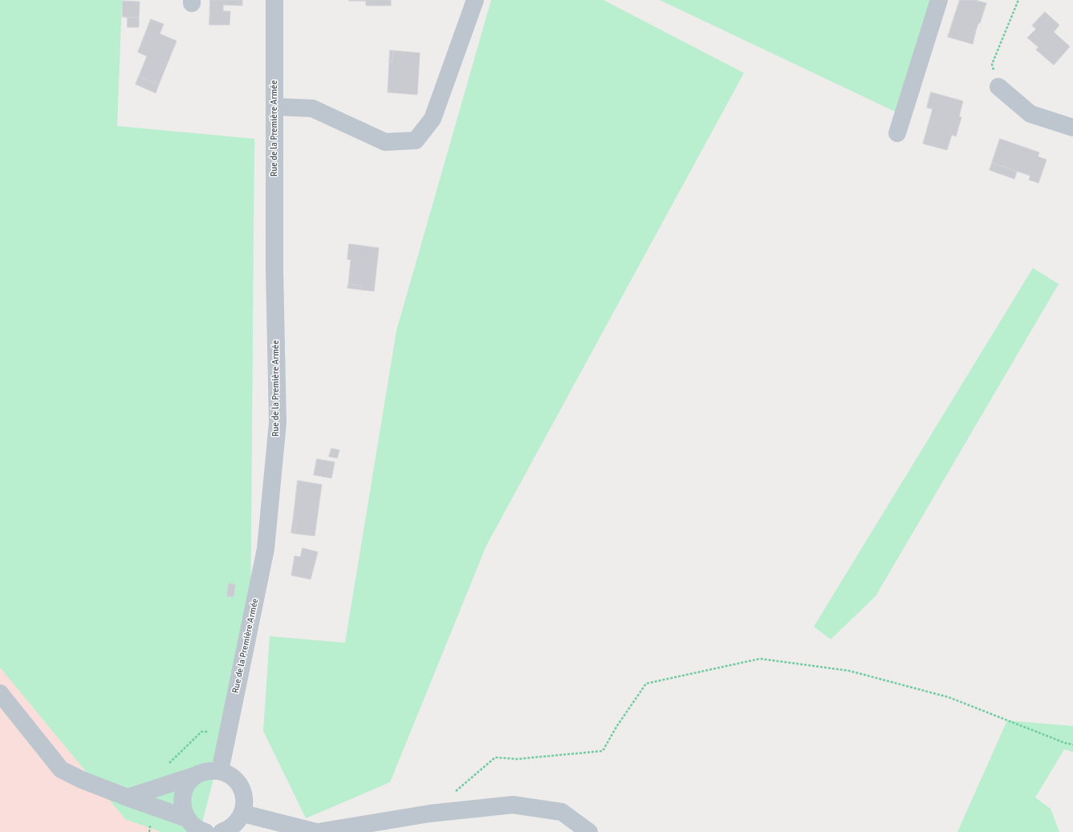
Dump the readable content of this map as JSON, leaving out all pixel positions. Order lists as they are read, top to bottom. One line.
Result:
{"streets":{"street":["Rue de la Première Armée"]}}
